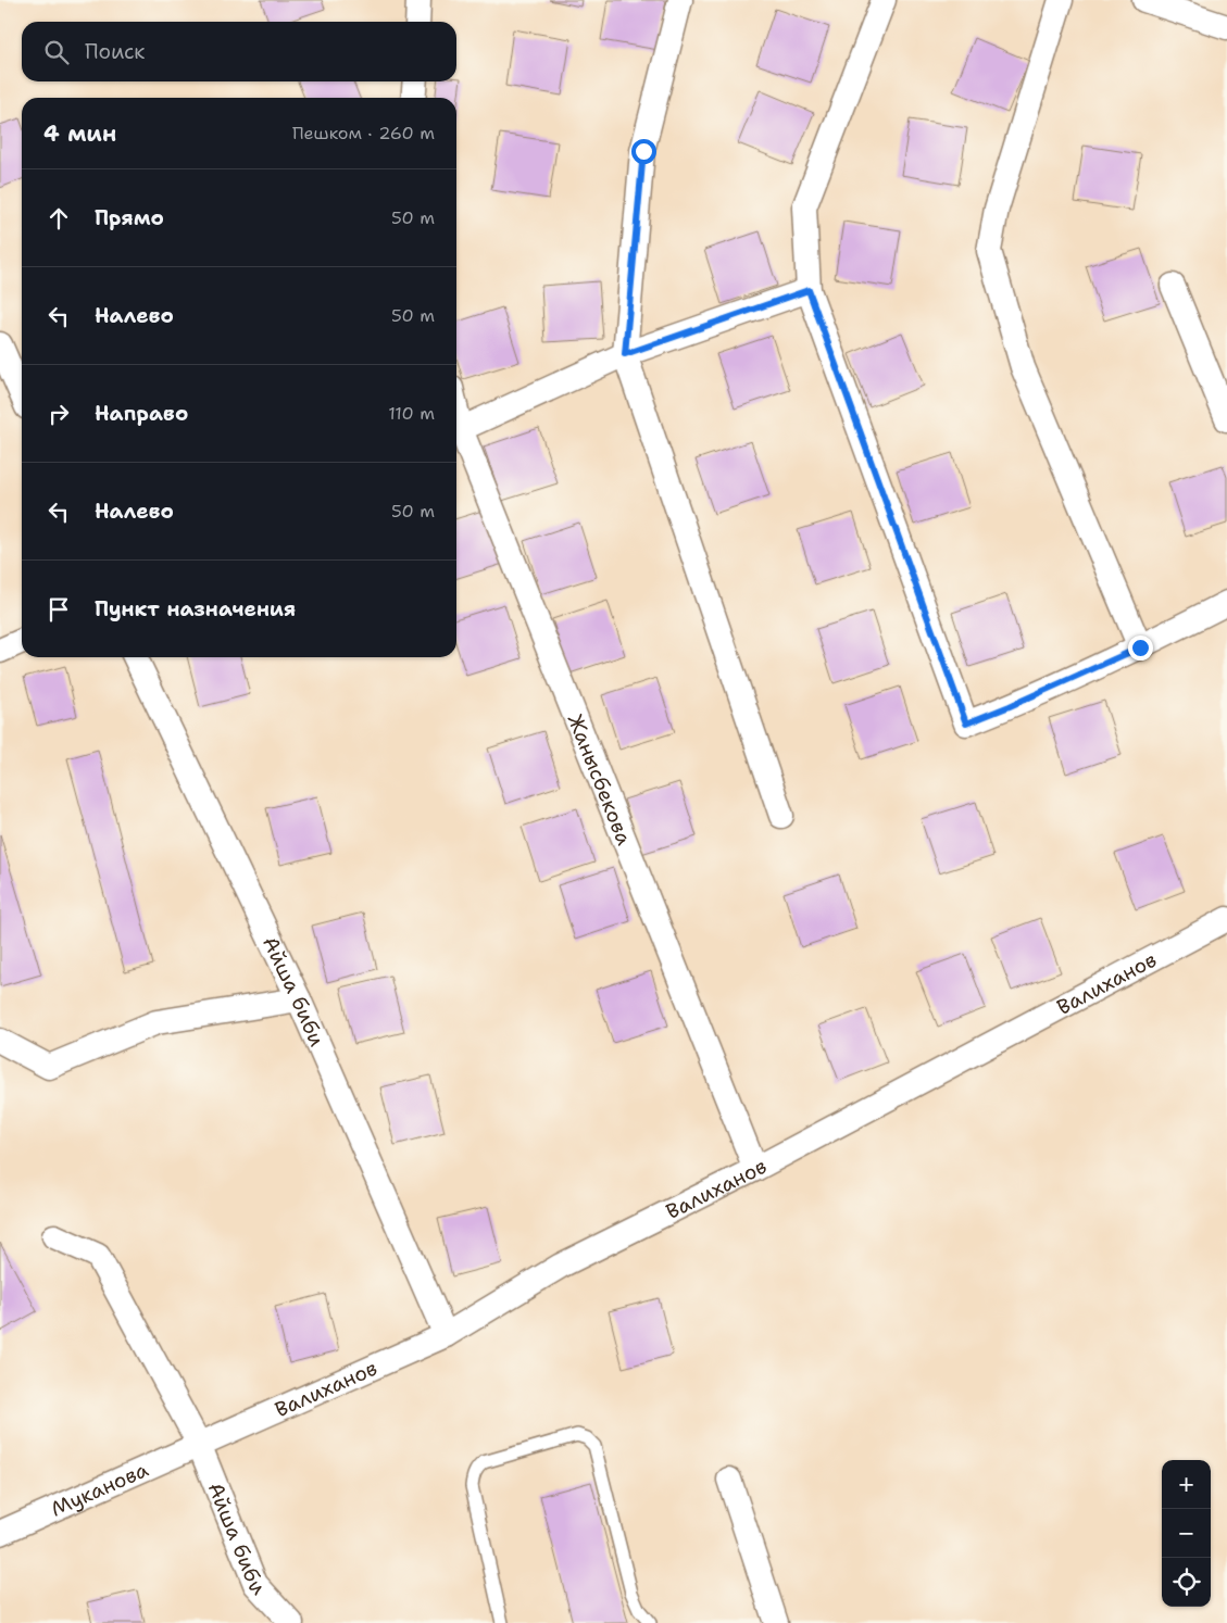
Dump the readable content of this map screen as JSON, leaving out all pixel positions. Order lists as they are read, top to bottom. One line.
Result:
{"streets":{"street":["Жанысбекова","Валиханов","Айша биби","Муканова"]},"crossings":[["Жанысбекова","Валиханов"],["Валиханов","Айша биби"],["Валиханов","Муканова"],["Айша биби","Муканова"]],"page":{"search":"Поиск","heading":["4 мин","Пешком · 260 m"],"list":[["Прямо","50 m"],["Налево","50 m"],["Направо","110 m"],["Налево","50 m"],"Пункт назначения"],"map_buttons":["+","−"]}}
